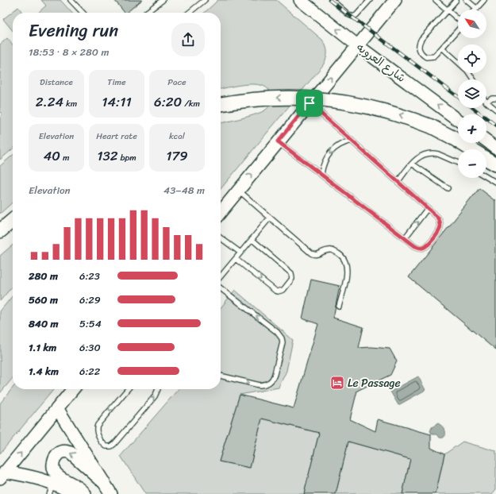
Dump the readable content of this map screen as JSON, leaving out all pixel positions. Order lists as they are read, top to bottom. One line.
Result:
{"streets":{"main road":["شارع العروبه"]},"one_way":["شارع العروبه"],"places":{"hotel":["Le Passage"]},"north":"top left","page":{"map_buttons":["+","−"],"heading":["Evening run","18:53 · 8 × 280 m"],"stats":[["Distance","2.24 km"],["Time","14:11"],["Pace","6:20 /km"],["Elevation","40 m"],["Heart rate","132 bpm"],["kcal","179"]],"chart":["Elevation","43–48 m"],"list":[{"name":"280 m","note":"6:23"},{"name":"560 m","note":"6:29"},{"name":"840 m","note":"5:54"},{"name":"1.1 km","note":"6:30"},{"name":"1.4 km","note":"6:22"}]}}
